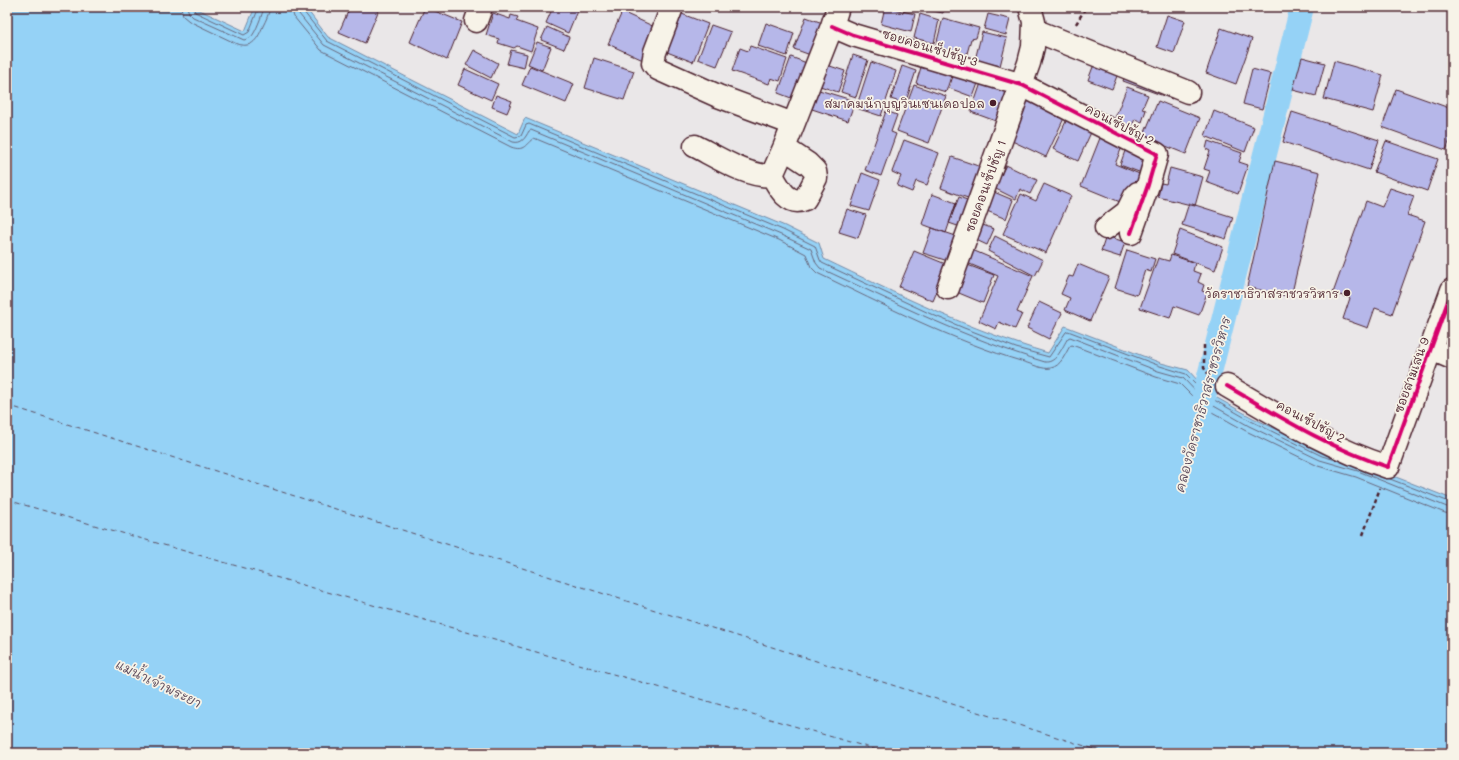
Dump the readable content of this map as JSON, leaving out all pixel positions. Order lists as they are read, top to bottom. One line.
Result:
{"streets":{"street":["ซอยคอนเซ็ปชัญ 3","คอนเซ็ปชัญ 2","ซอยคอนเซ็ปชัญ 1","ซอยสามเสน 9"]},"crossings":[["ซอยคอนเซ็ปชัญ 3","คอนเซ็ปชัญ 2"],["ซอยคอนเซ็ปชัญ 3","ซอยคอนเซ็ปชัญ 1"],["คอนเซ็ปชัญ 2","ซอยคอนเซ็ปชัญ 1"],["คอนเซ็ปชัญ 2","ซอยสามเสน 9"]],"water":["คลองวัดราชาธิวาสราชวรวิหาร","แม่น้ำเจ้าพระยา"],"places":["สมาคมนักบุญวินเซนเดอปอล","วัดราชาธิวาสราชวรวิหาร"]}
